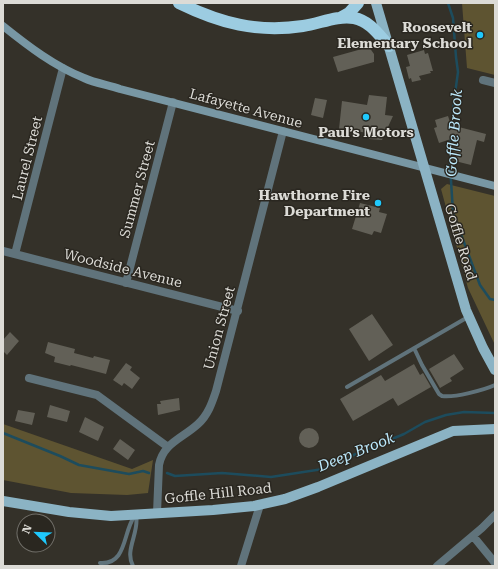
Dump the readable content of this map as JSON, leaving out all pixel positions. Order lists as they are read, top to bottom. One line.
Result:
{"streets":{"main road":["Goffle Road","Goffle Hill Road"],"street":["Lafayette Avenue","Laurel Street","Summer Street","Woodside Avenue","Union Street"]},"crossings":[["Lafayette Avenue","Laurel Street"],["Lafayette Avenue","Summer Street"],["Lafayette Avenue","Goffle Road"],["Lafayette Avenue","Union Street"],["Laurel Street","Woodside Avenue"],["Summer Street","Woodside Avenue"],["Woodside Avenue","Union Street"],["Union Street","Goffle Hill Road"]],"water":["Goffle Brook","Deep Brook"],"places":["Roosevelt Elementary School","Paul’s Motors","Hawthorne Fire Department"],"north":"top left"}
